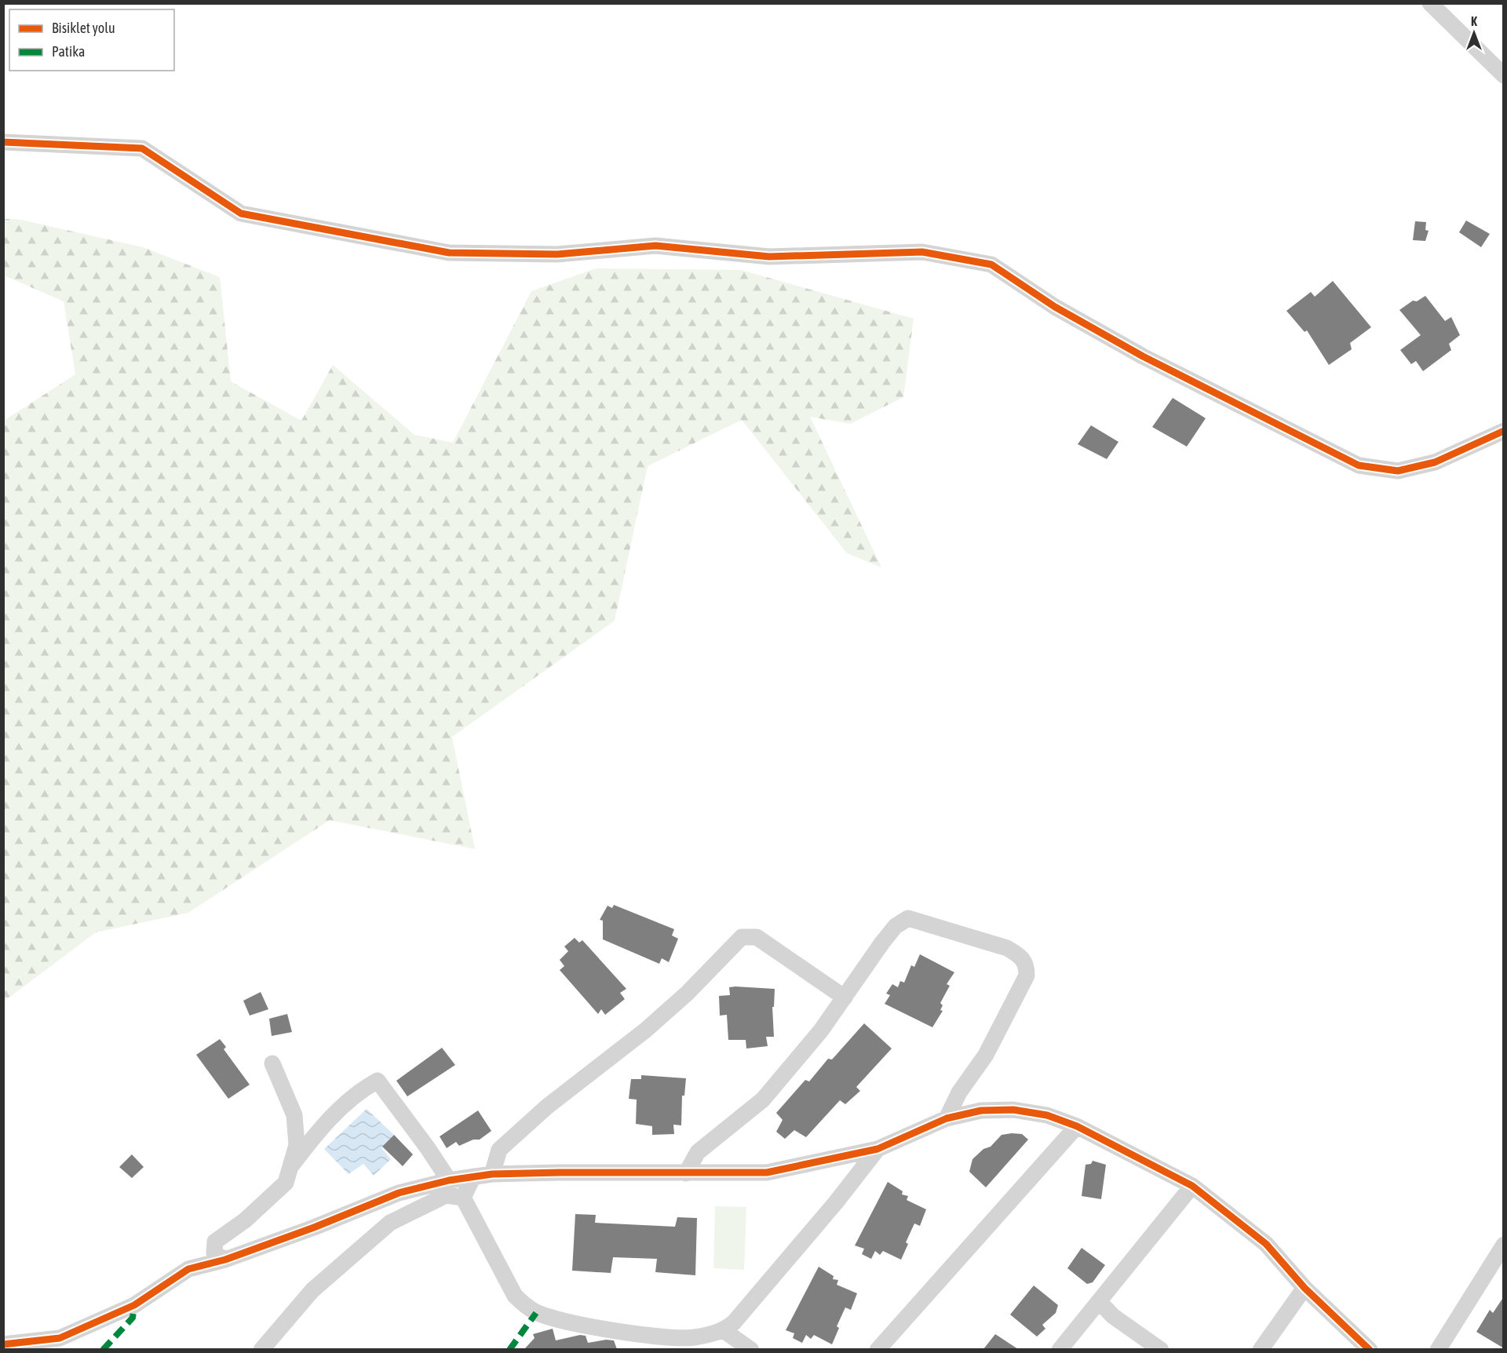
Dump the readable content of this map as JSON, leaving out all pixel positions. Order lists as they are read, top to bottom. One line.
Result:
{"legend":["Bisiklet yolu","Patika"],"north":"top"}
